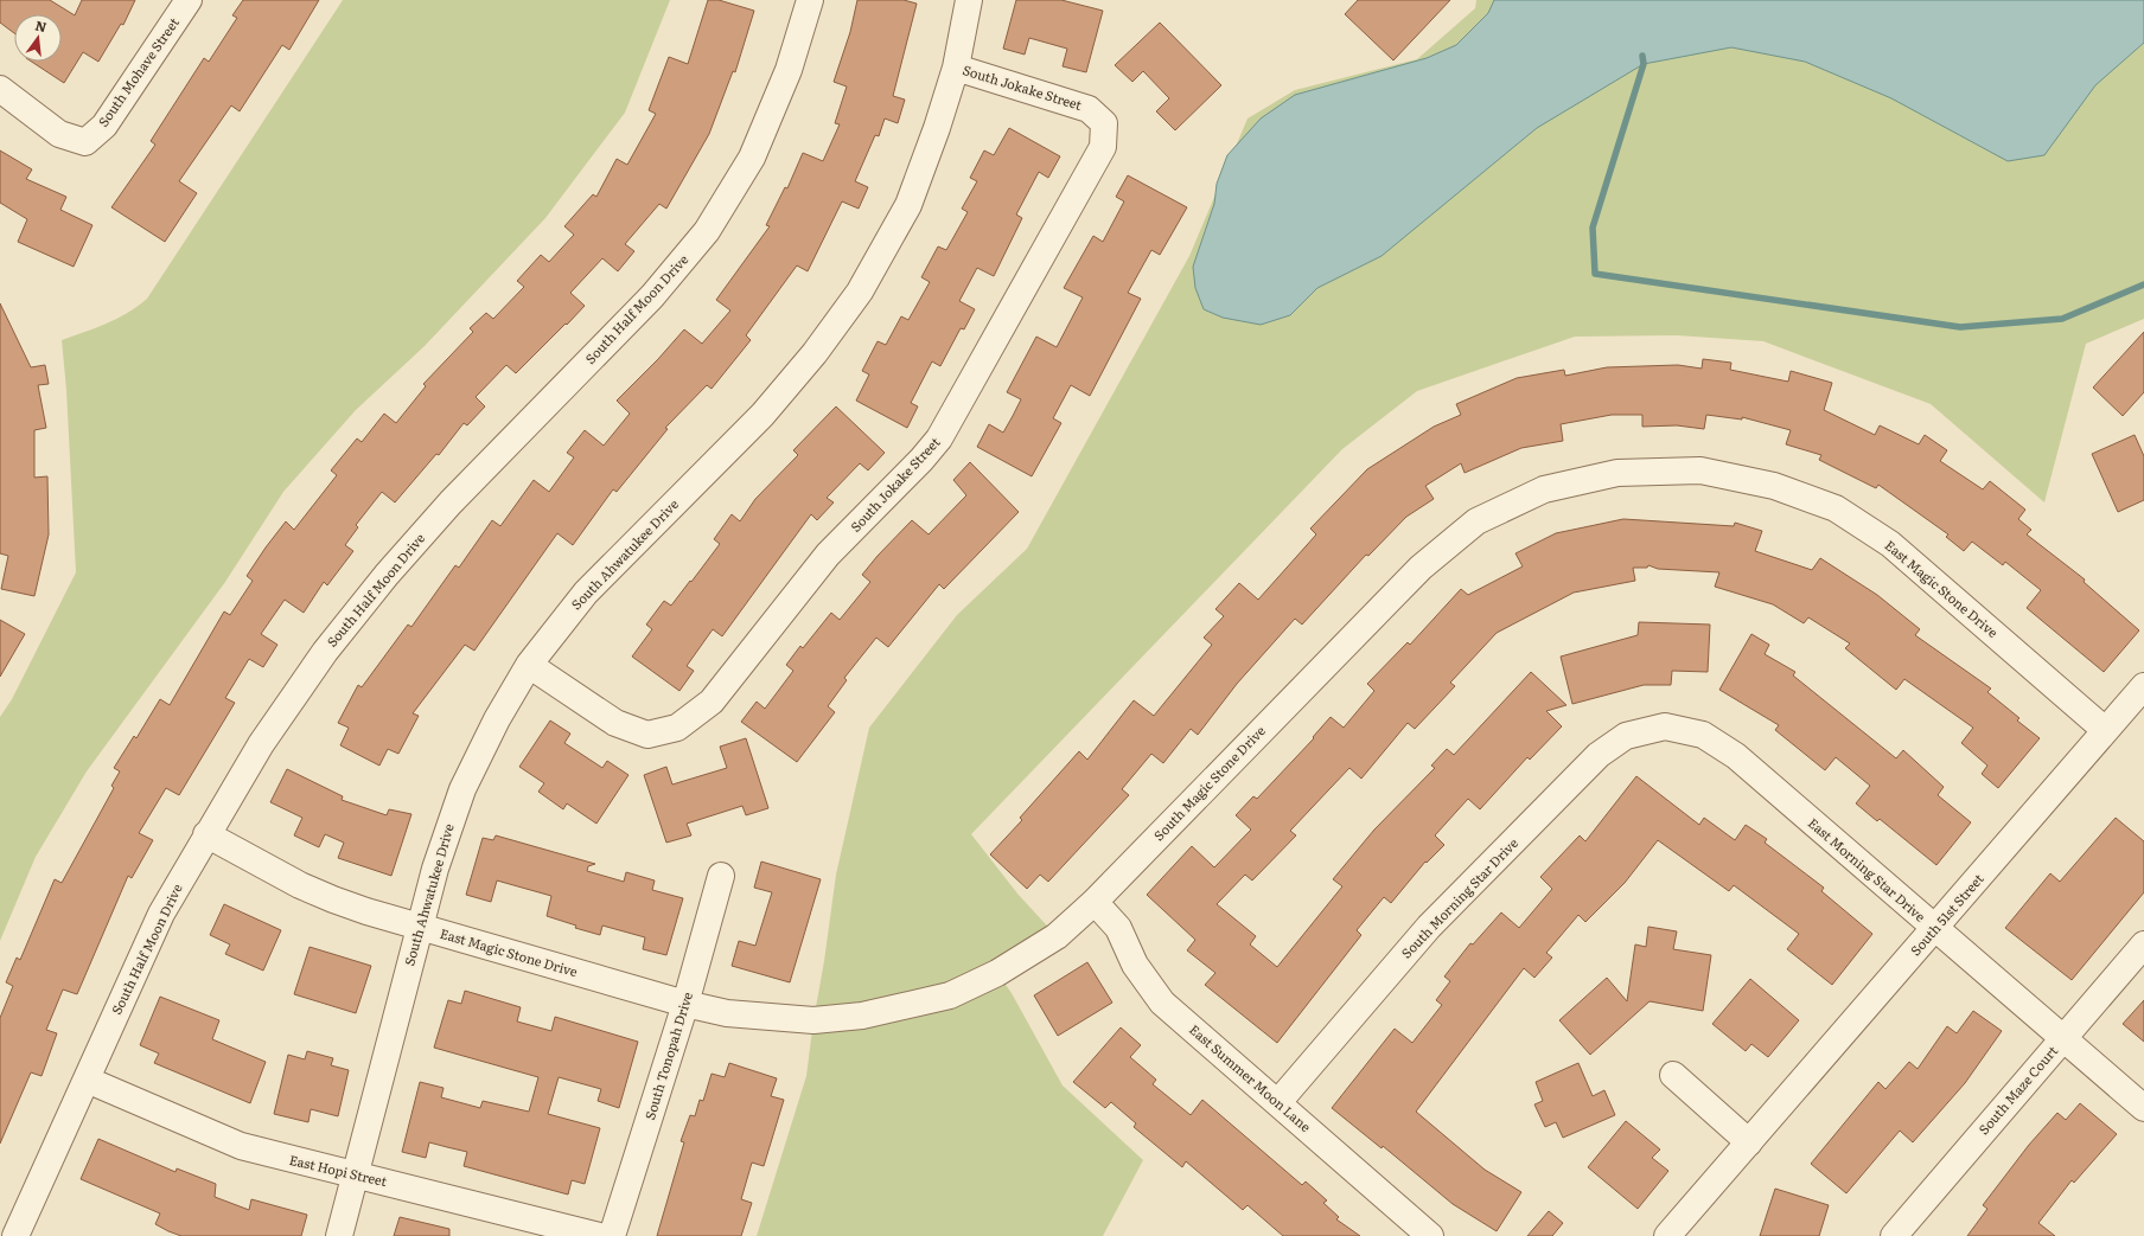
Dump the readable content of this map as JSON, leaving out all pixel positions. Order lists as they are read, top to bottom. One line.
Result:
{"streets":{"street":["South Mohave Street","South Jokake Street","South Half Moon Drive","South Ahwatukee Drive","East Magic Stone Drive","South Magic Stone Drive","East Morning Star Drive","South Morning Star Drive","South 51st Street","South Tonopah Drive","East Summer Moon Lane","South Maze Court","East Hopi Street"]},"crossings":[["South Jokake Street","South Ahwatukee Drive"],["South Half Moon Drive","East Magic Stone Drive"],["South Half Moon Drive","East Hopi Street"],["South Ahwatukee Drive","East Magic Stone Drive"],["South Ahwatukee Drive","East Hopi Street"],["East Magic Stone Drive","South Magic Stone Drive"],["East Magic Stone Drive","South 51st Street"],["East Magic Stone Drive","South Tonopah Drive"],["South Magic Stone Drive","South Tonopah Drive"],["South Magic Stone Drive","East Summer Moon Lane"],["East Morning Star Drive","South Morning Star Drive"],["East Morning Star Drive","South 51st Street"],["East Morning Star Drive","South Maze Court"],["South Morning Star Drive","East Summer Moon Lane"]],"north":"top"}
